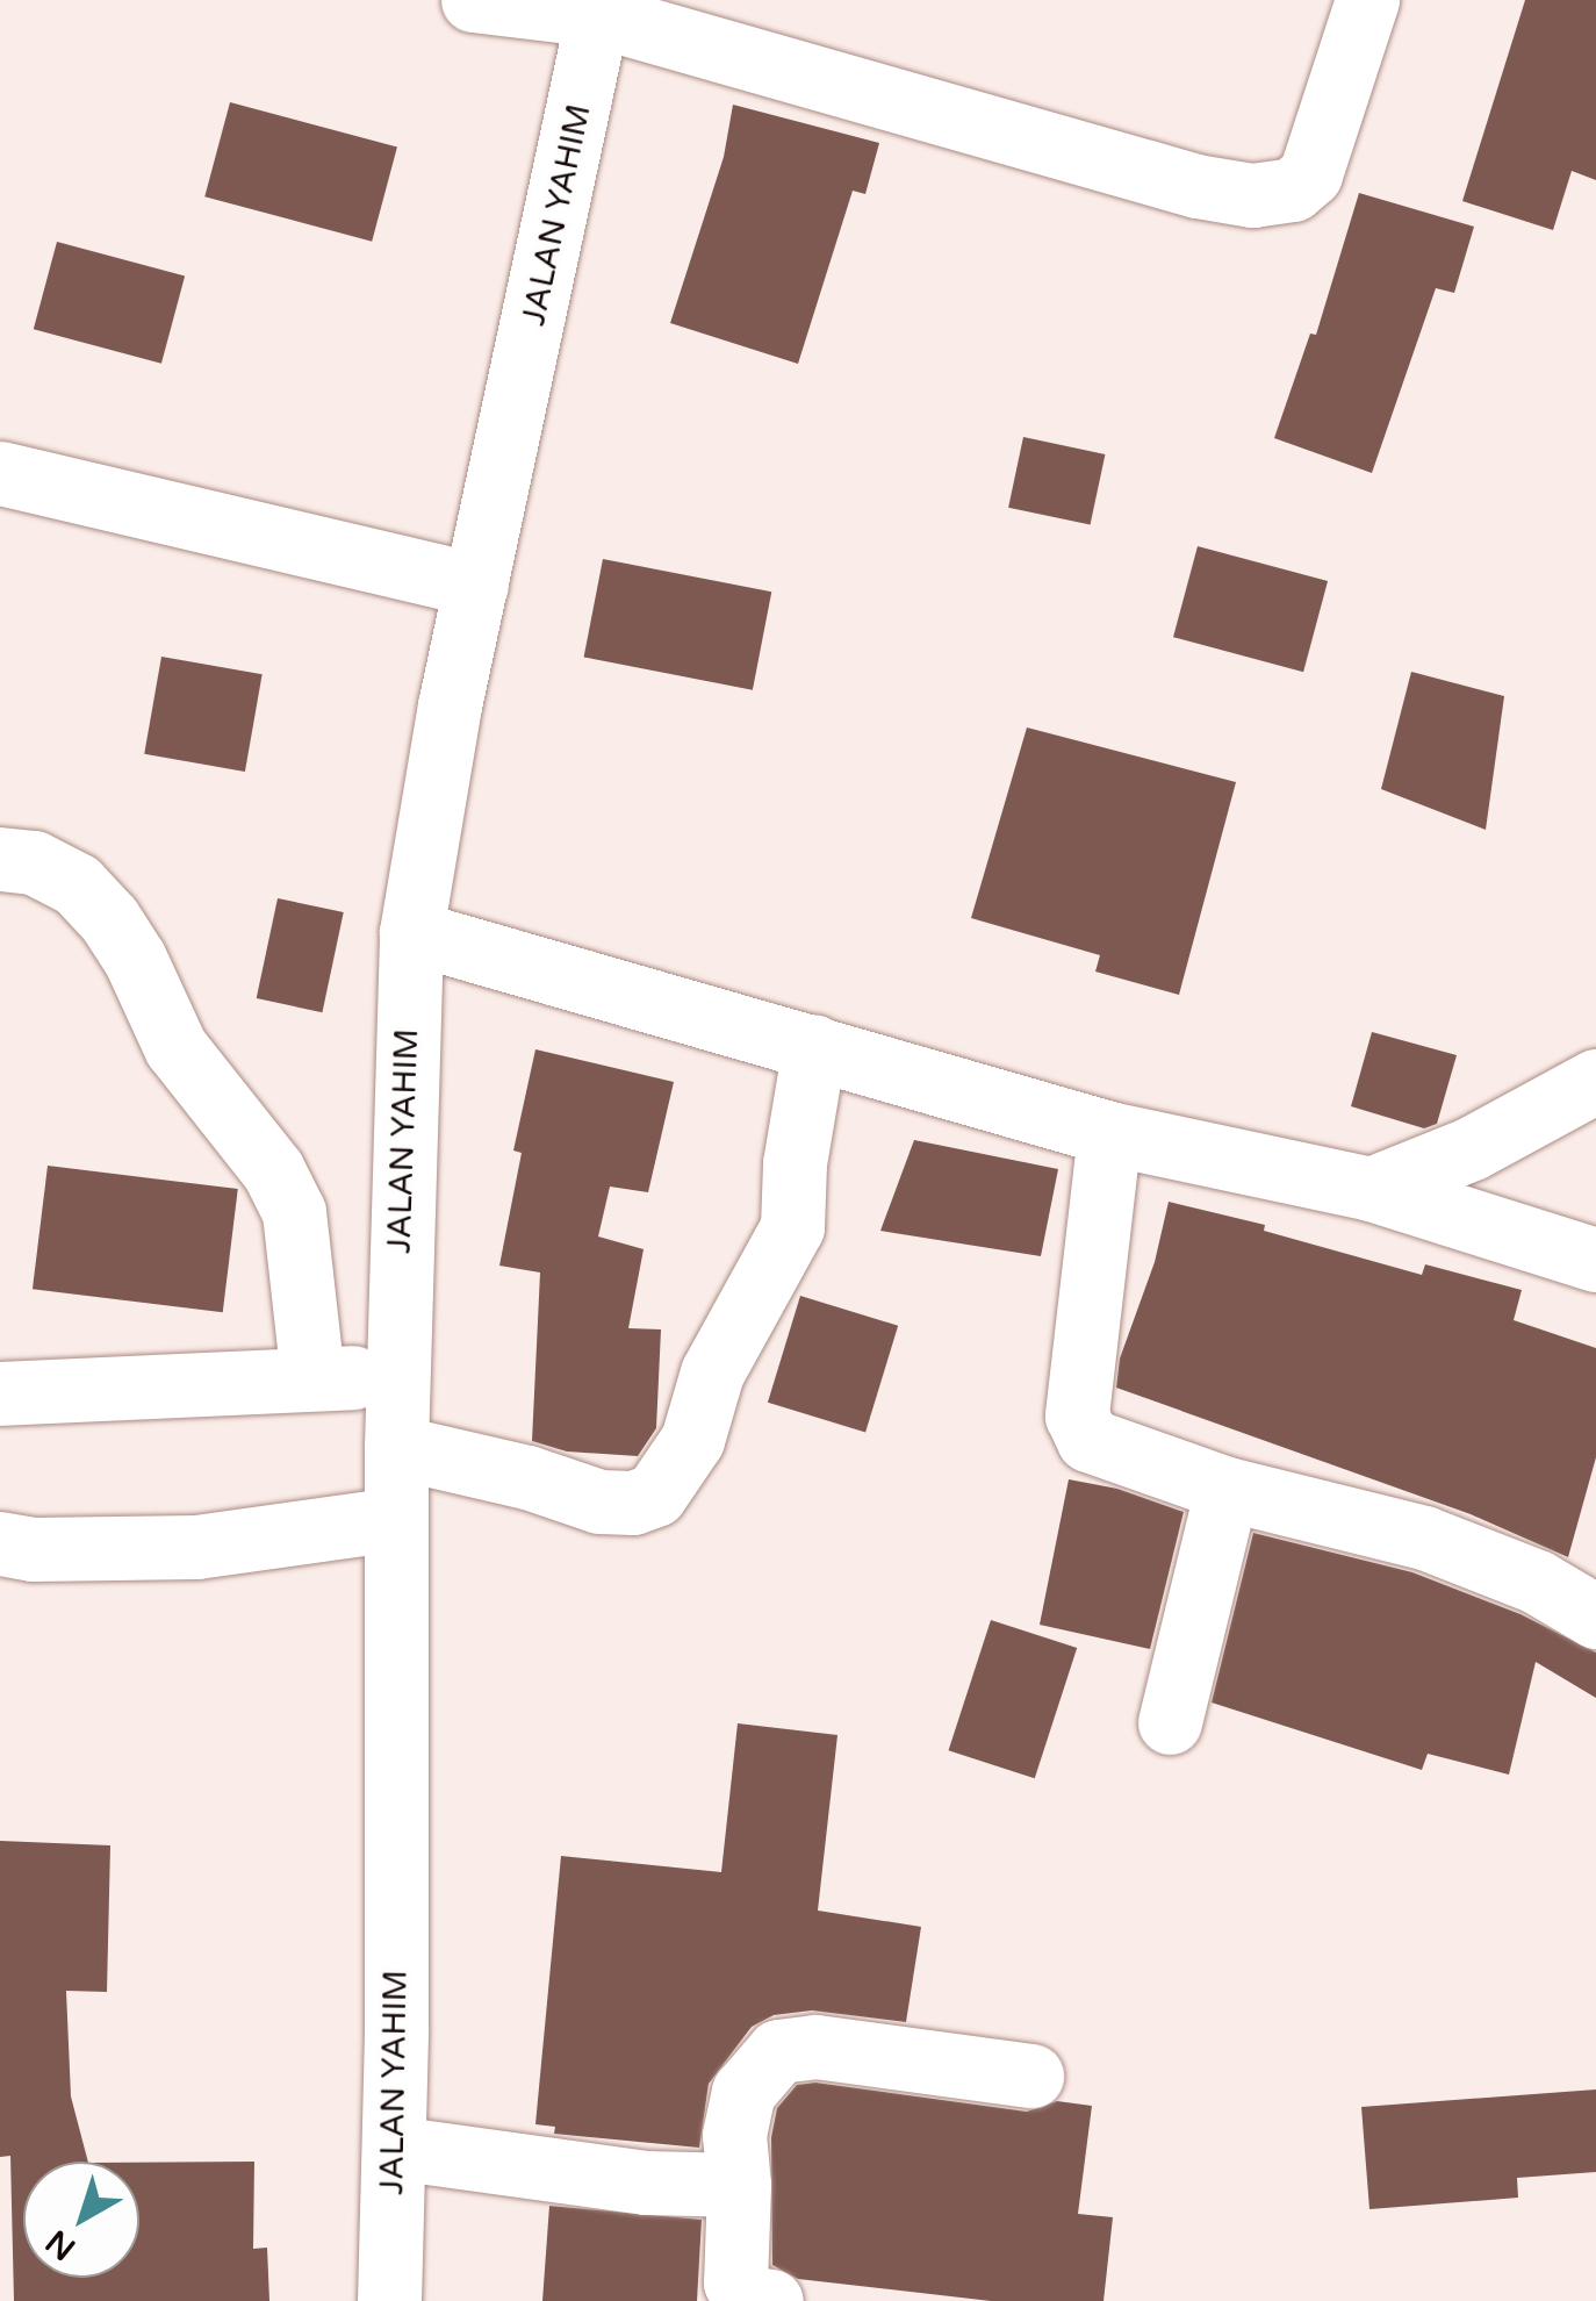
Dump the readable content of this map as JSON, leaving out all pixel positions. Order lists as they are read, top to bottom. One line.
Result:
{"streets":{"street":["JALAN YAHIM"]},"north":"bottom left"}
